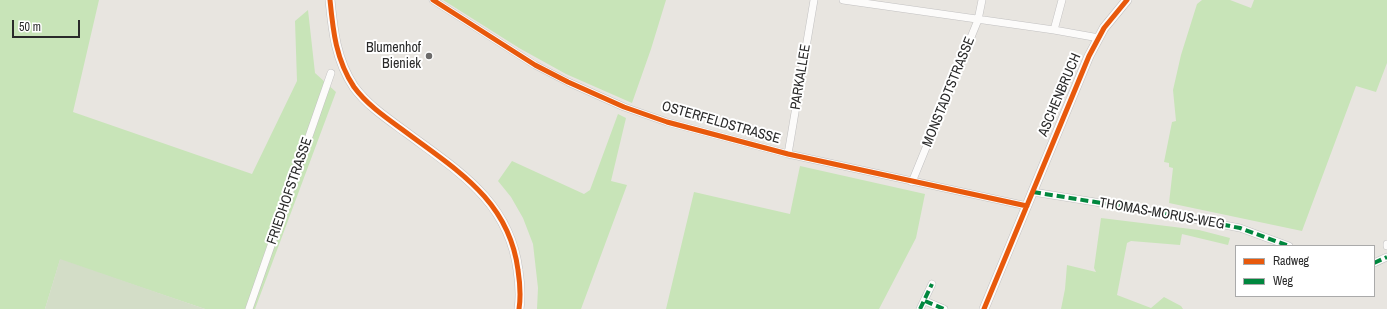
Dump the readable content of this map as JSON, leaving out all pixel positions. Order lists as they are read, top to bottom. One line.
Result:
{"streets":{"street":["PARKALLEE","MONSTADTSTRASSE","ASCHENBRUCH","OSTERFELDSTRASSE","FRIEDHOFSTRASSE","THOMAS-MORUS-WEG"]},"crossings":[["PARKALLEE","OSTERFELDSTRASSE"],["MONSTADTSTRASSE","OSTERFELDSTRASSE"],["ASCHENBRUCH","OSTERFELDSTRASSE"],["ASCHENBRUCH","THOMAS-MORUS-WEG"]],"places":["Blumenhof Bieniek"],"legend":["Radweg","Weg"],"scale_bar":"50 m"}
